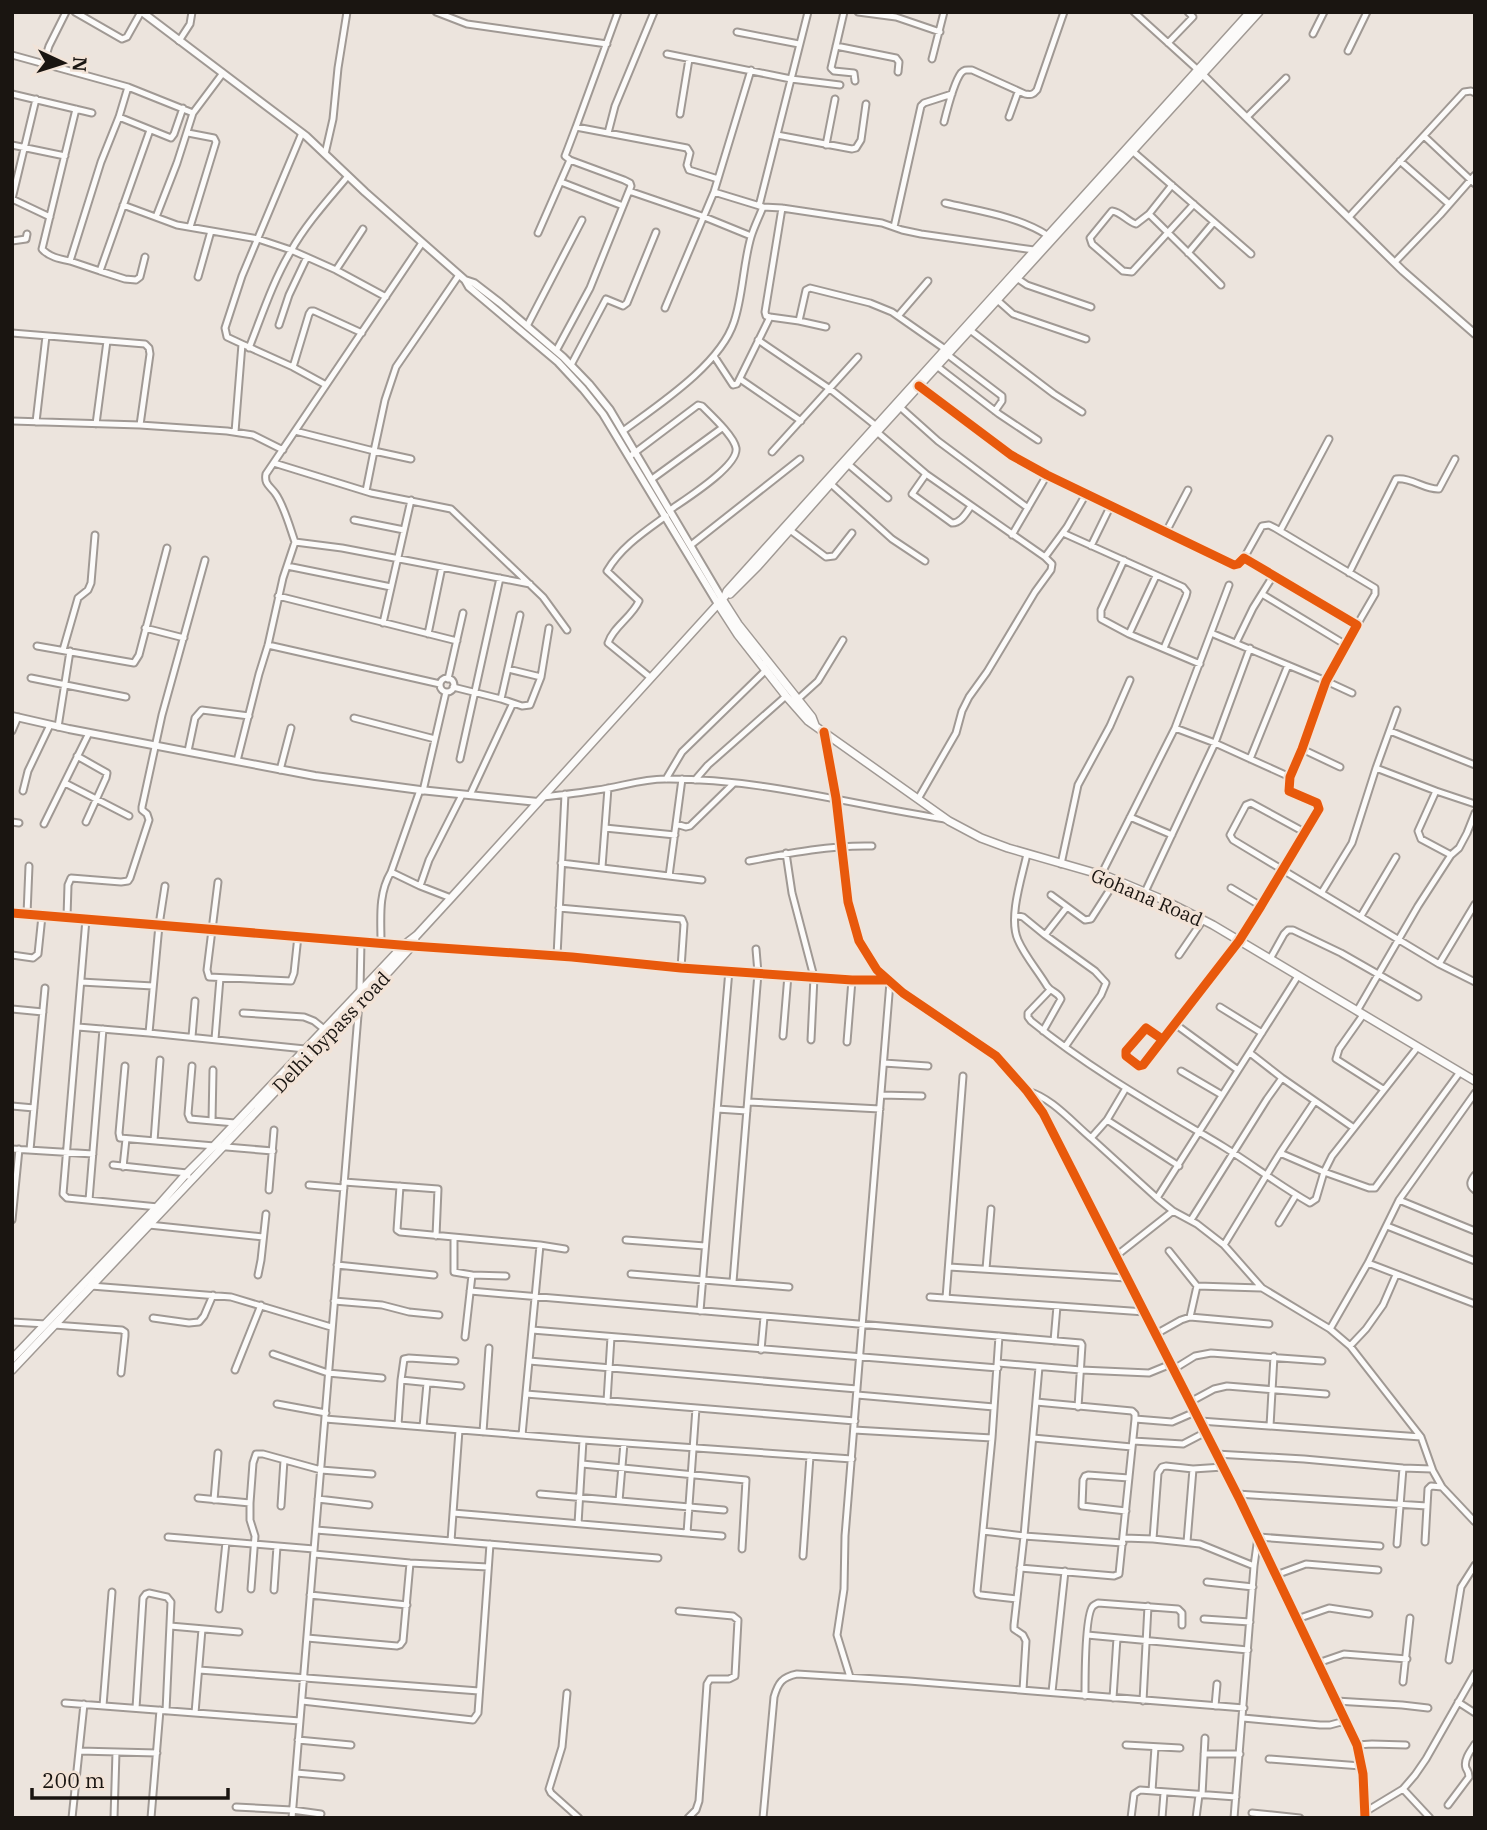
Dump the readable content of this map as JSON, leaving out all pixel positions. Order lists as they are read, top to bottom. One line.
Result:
{"streets":{"main road":["Gohana Road","Delhi bypass road"]},"scale_bar":"200 m","north":"right"}
